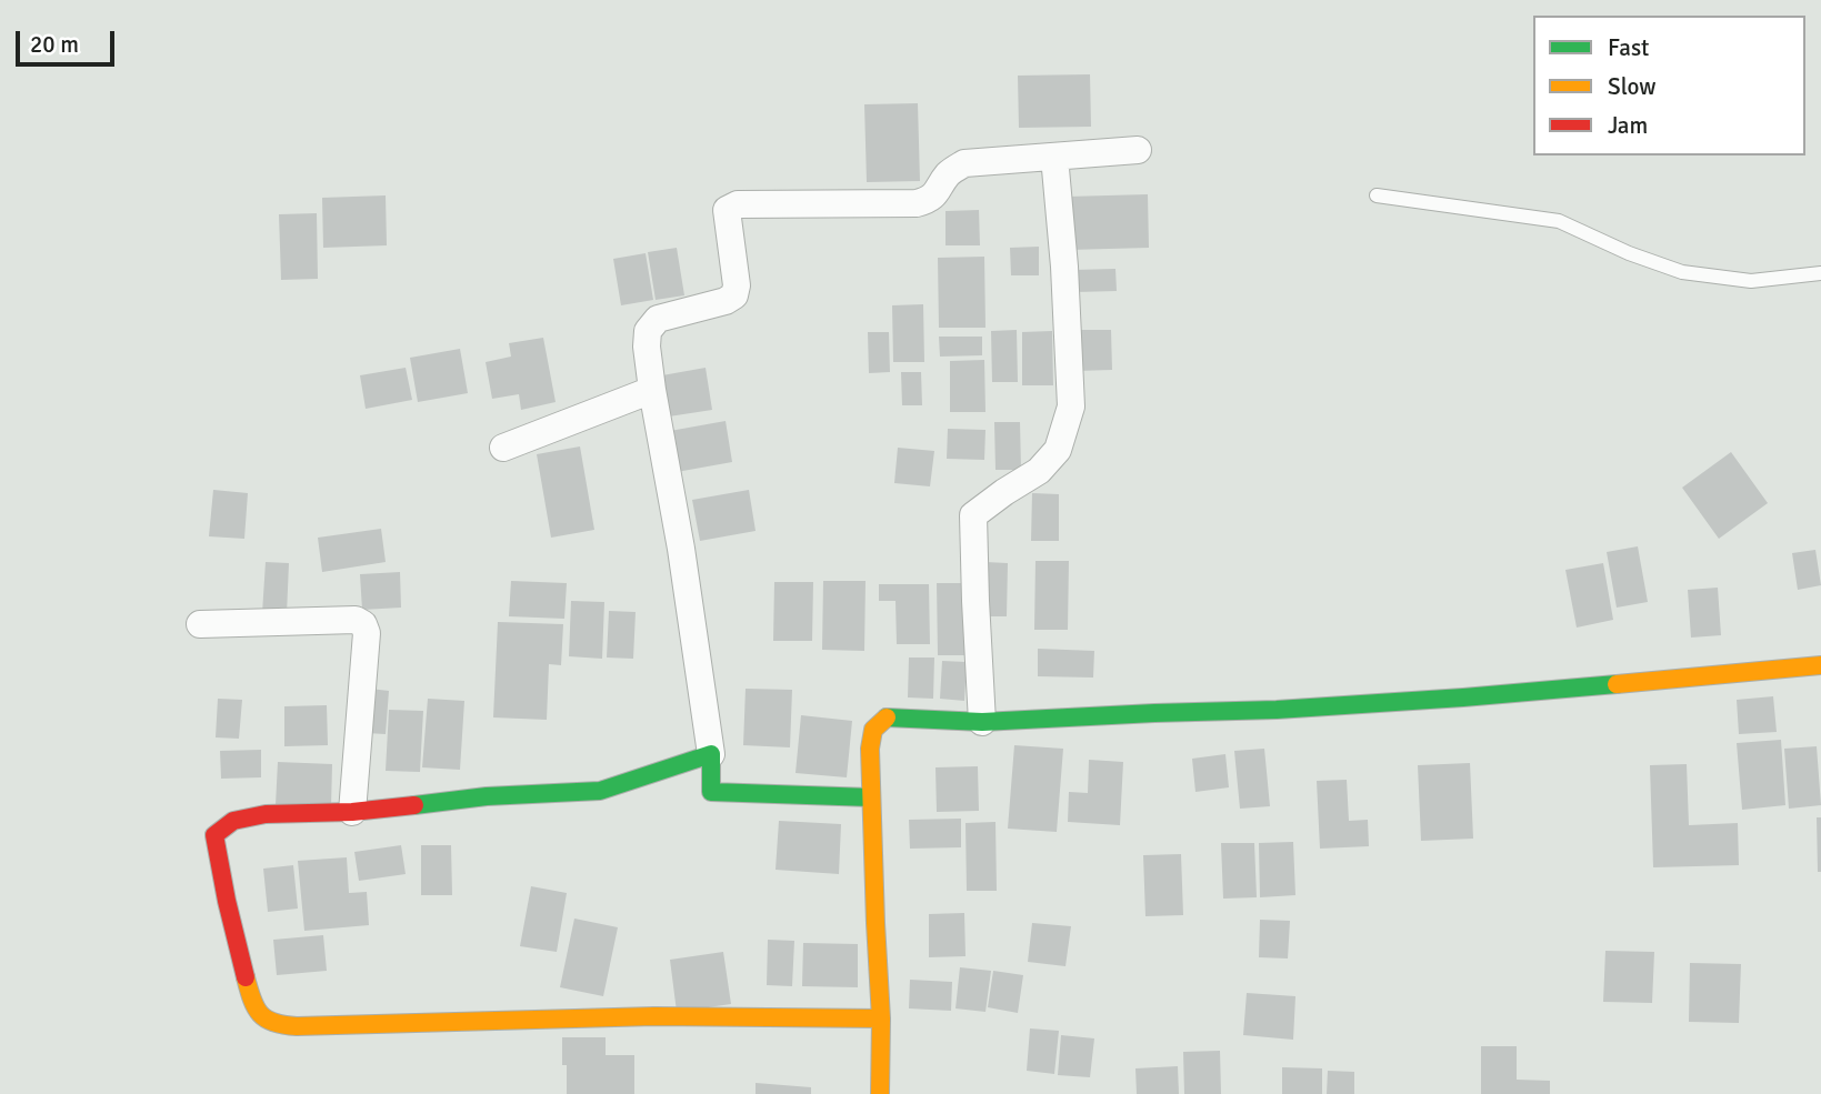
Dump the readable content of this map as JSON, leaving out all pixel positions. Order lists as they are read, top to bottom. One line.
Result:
{"legend":["Fast","Slow","Jam"],"scale_bar":"20 m"}
